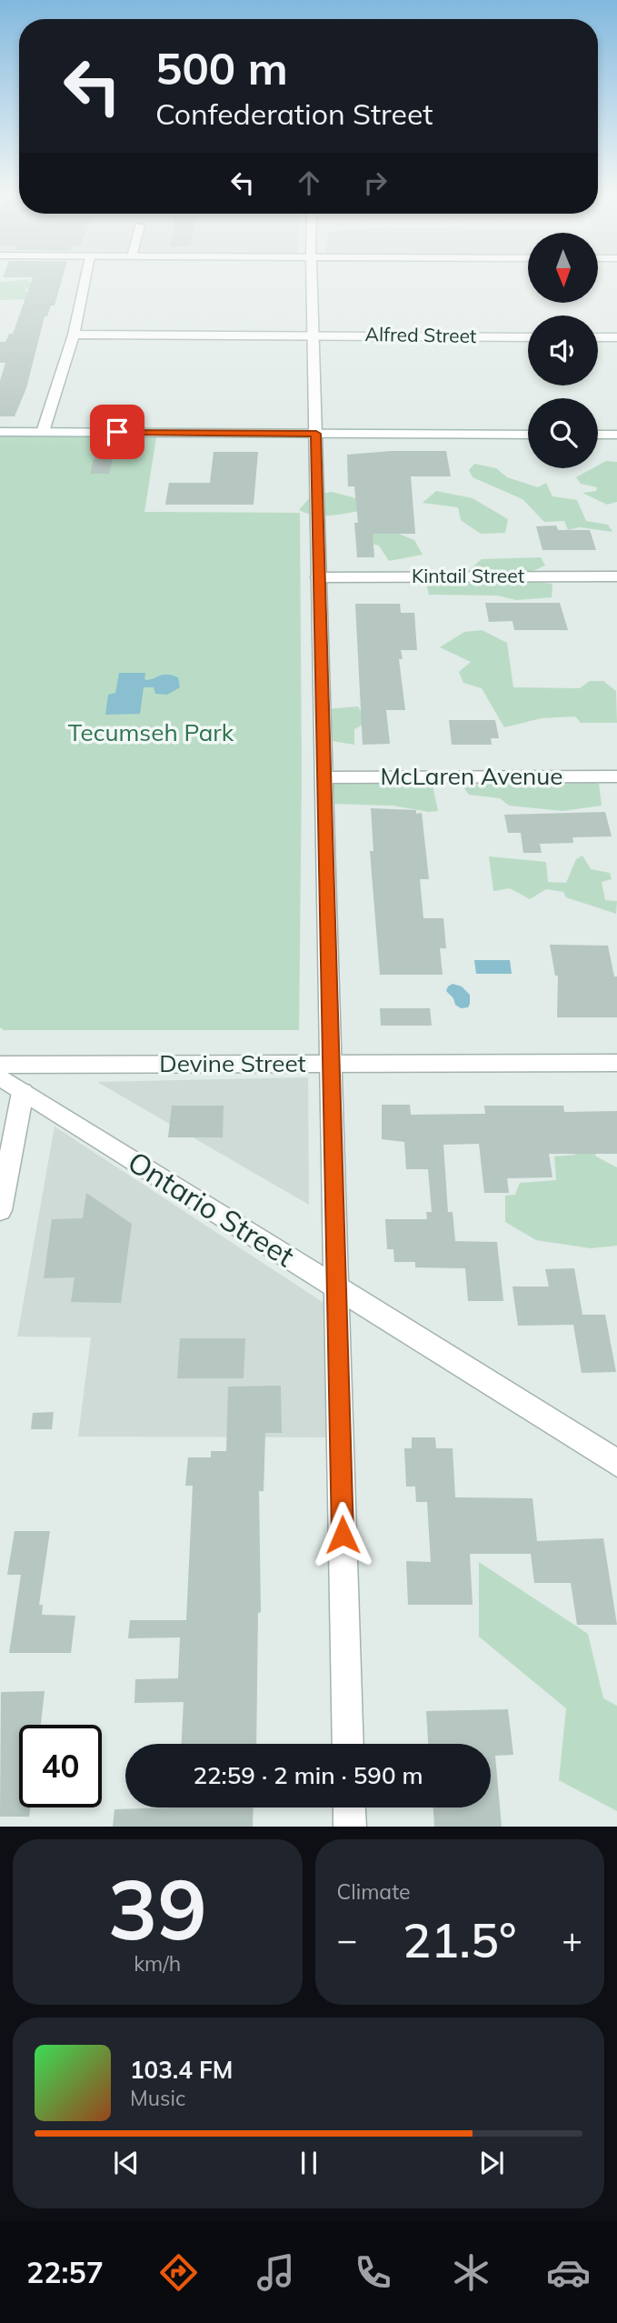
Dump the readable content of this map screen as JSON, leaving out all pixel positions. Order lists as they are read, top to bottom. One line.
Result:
{"streets":{"street":["Alfred Street","Kintail Street","McLaren Avenue","Devine Street","Ontario Street"]},"parks":["Tecumseh Park"],"north":"bottom","page":{"turn":["500 m","Confederation Street"],"limit":"40","trip":"22:59 · 2 min · 590 m","tile":[["39","km/h"],"Climate"],"heat":["−","21.5°","+"],"song":["103.4 FM","Music"],"tabs":"22:57"}}
